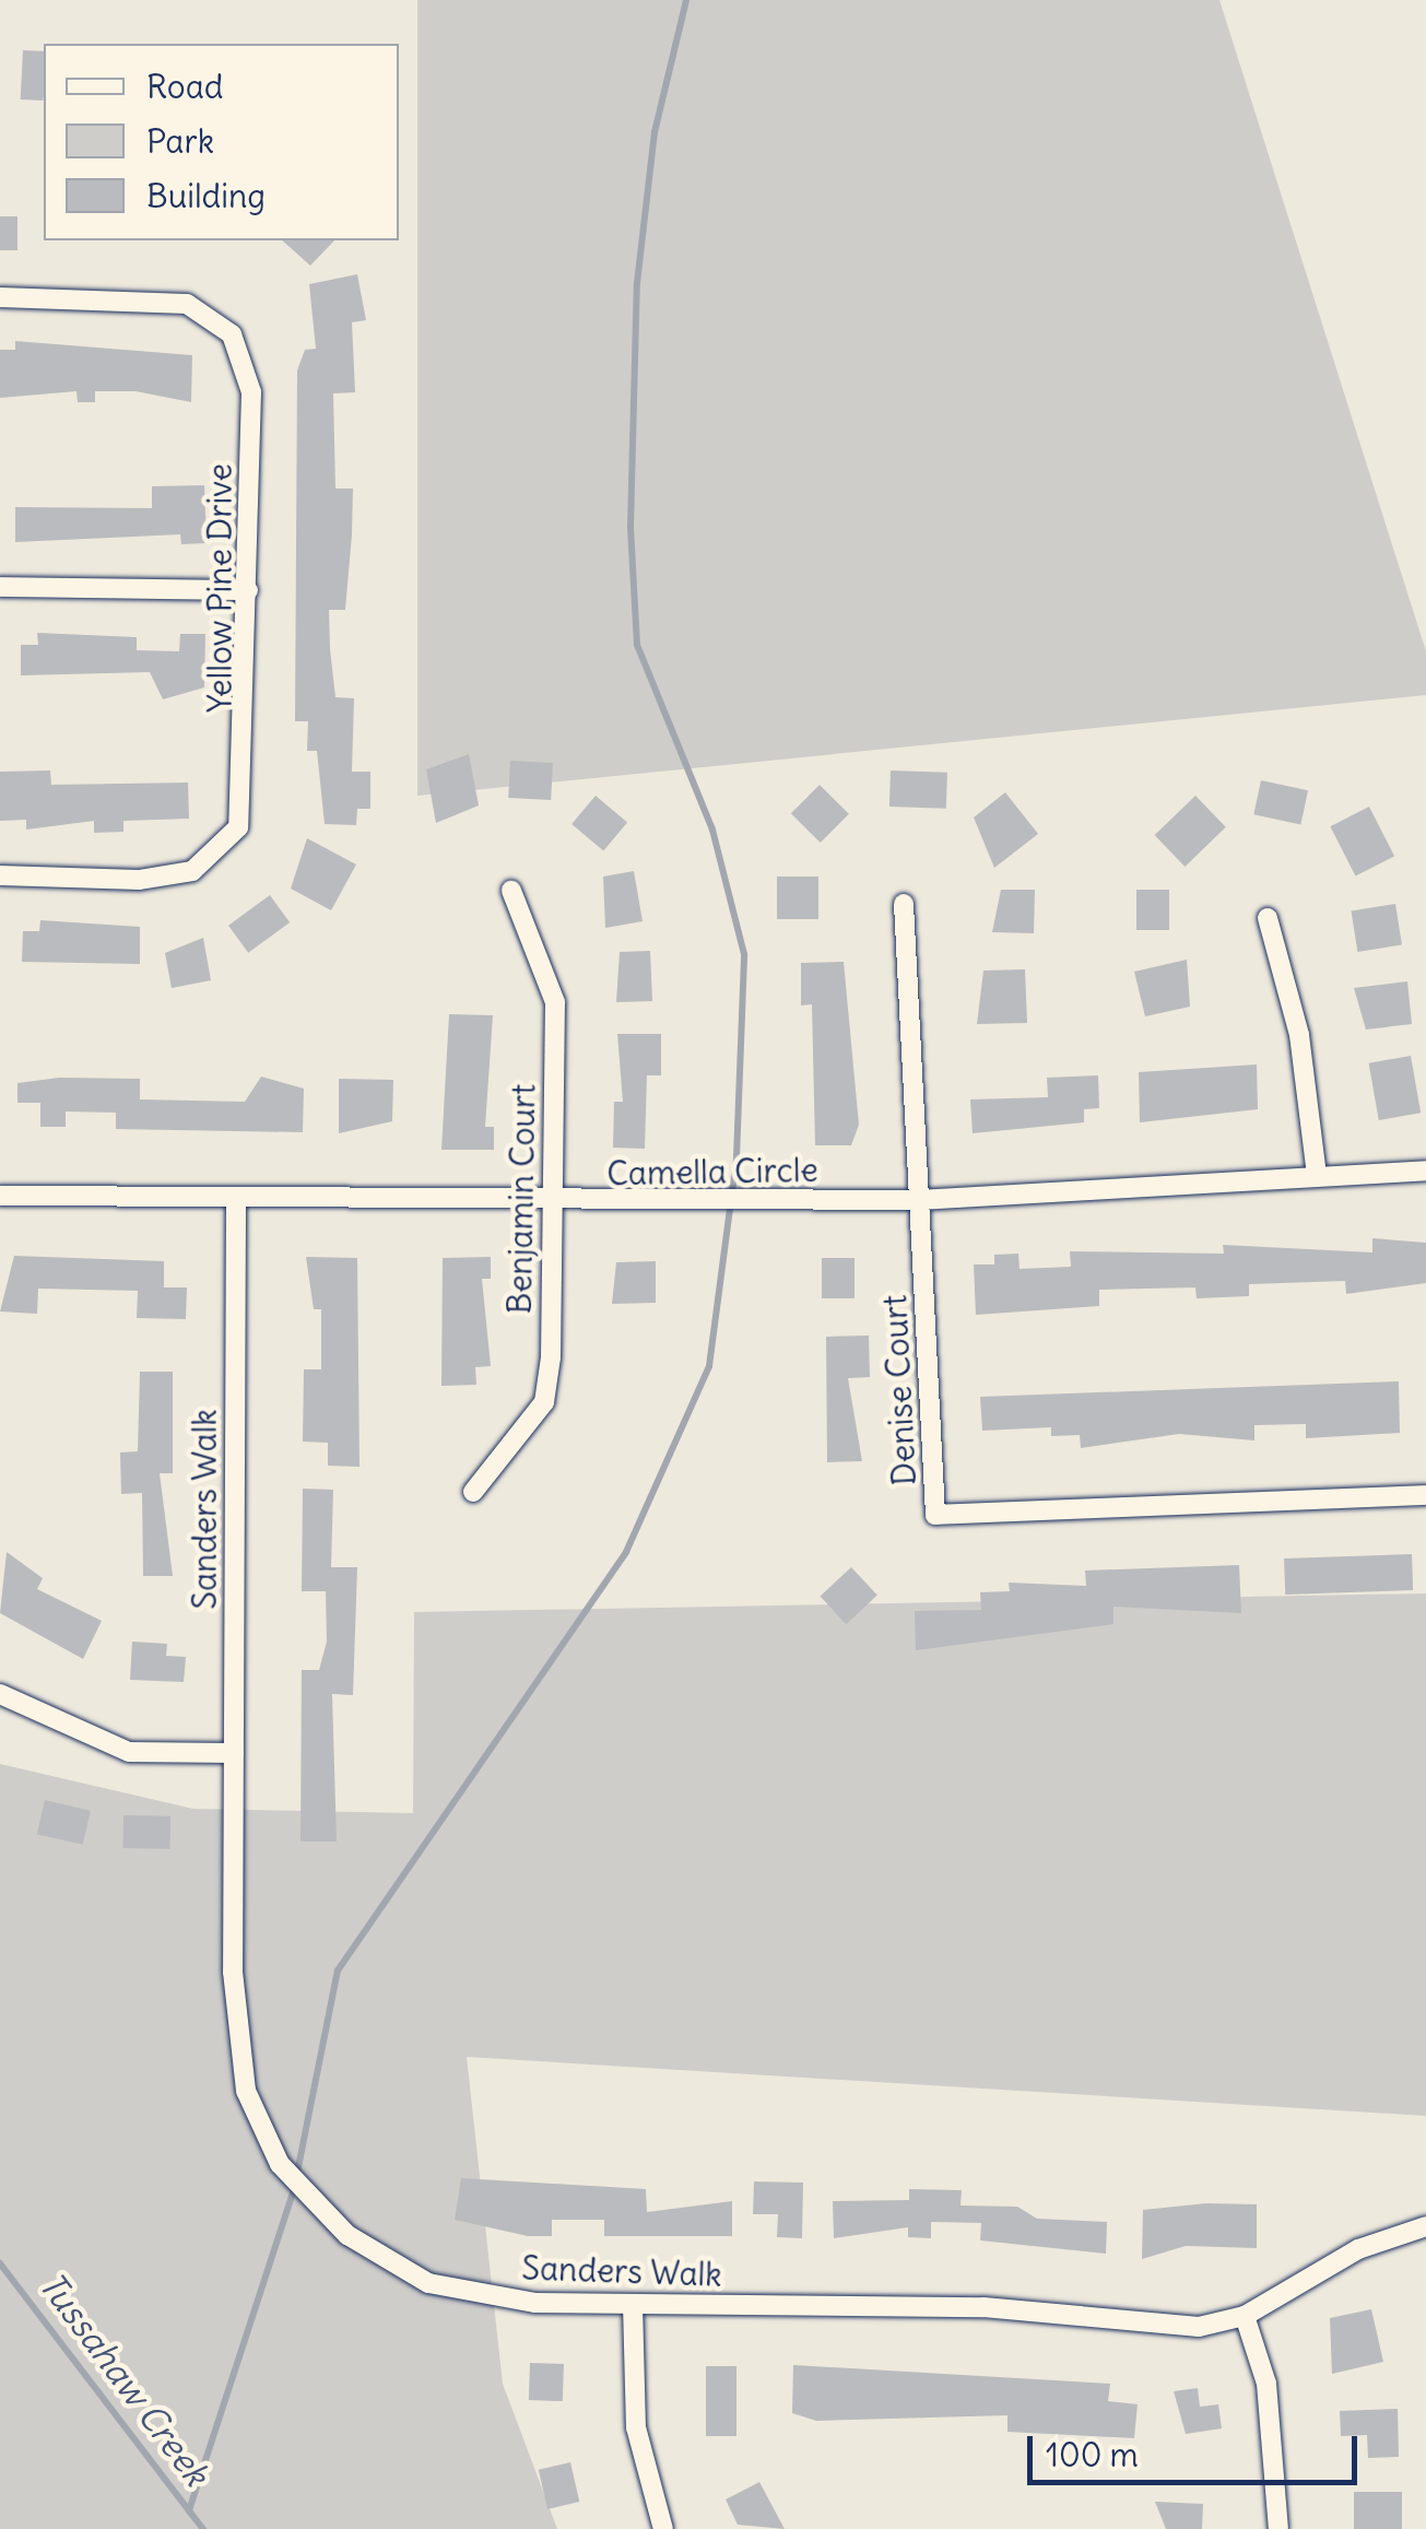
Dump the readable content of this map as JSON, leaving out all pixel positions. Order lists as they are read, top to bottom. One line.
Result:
{"streets":{"street":["Yellow Pine Drive","Camella Circle","Benjamin Court","Denise Court","Sanders Walk"]},"crossings":[["Camella Circle","Benjamin Court"],["Camella Circle","Denise Court"],["Camella Circle","Sanders Walk"]],"water":["Tussahaw Creek"],"legend":["Road","Park","Building"],"scale_bar":"100 m"}
